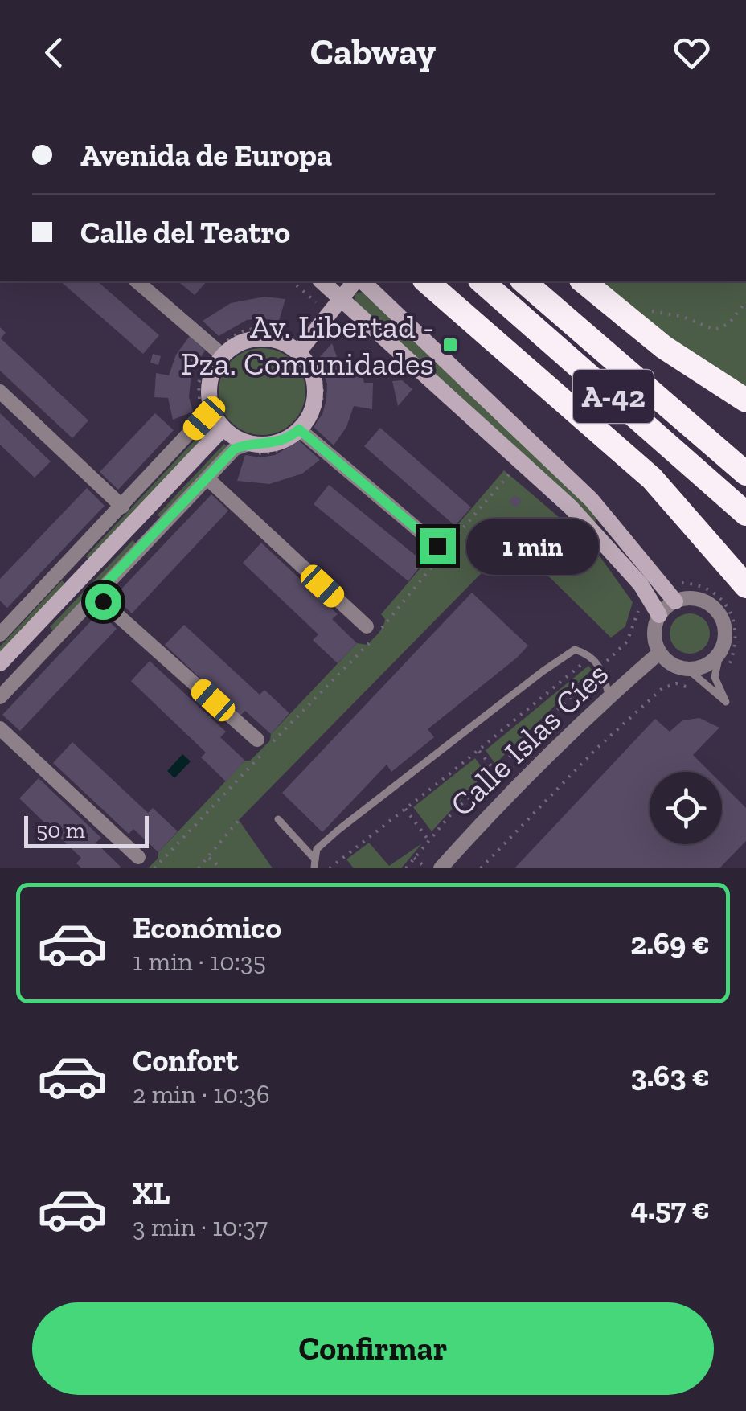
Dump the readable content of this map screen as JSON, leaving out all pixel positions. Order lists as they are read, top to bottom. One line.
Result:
{"streets":{"highway":["A-42"],"street":["Calle Islas Cíes"]},"places":{"transit":["Av. Libertad - Pza. Comunidades"]},"scale_bar":"50 m","page":{"header":"Cabway","banner":["Avenida de Europa","Calle del Teatro"],"bubble":"1 min","scale":"50 m","list":[{"name":"Económico","note":"1 min · 10:35","value":"2.69 €"},{"name":"Confort","note":"2 min · 10:36","value":"3.63 €"},{"name":"XL","note":"3 min · 10:37","value":"4.57 €"}],"buttons":"Confirmar"}}
